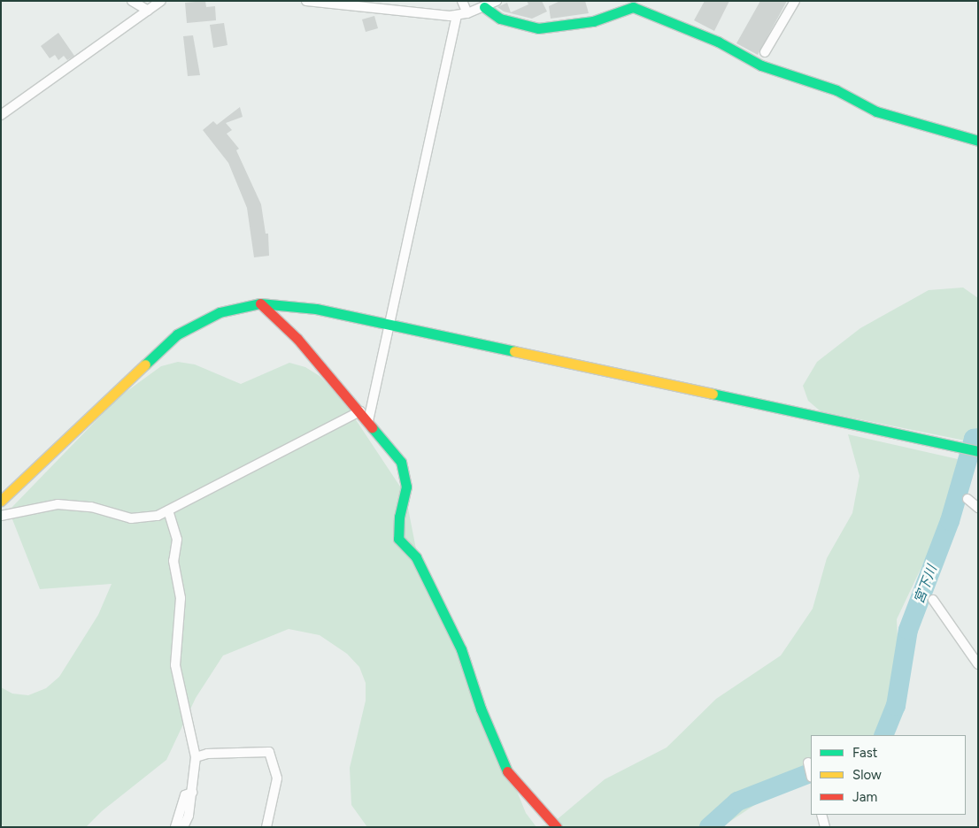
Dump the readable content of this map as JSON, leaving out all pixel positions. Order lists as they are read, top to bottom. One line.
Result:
{"water":["宮下川"],"legend":["Fast","Slow","Jam"]}
